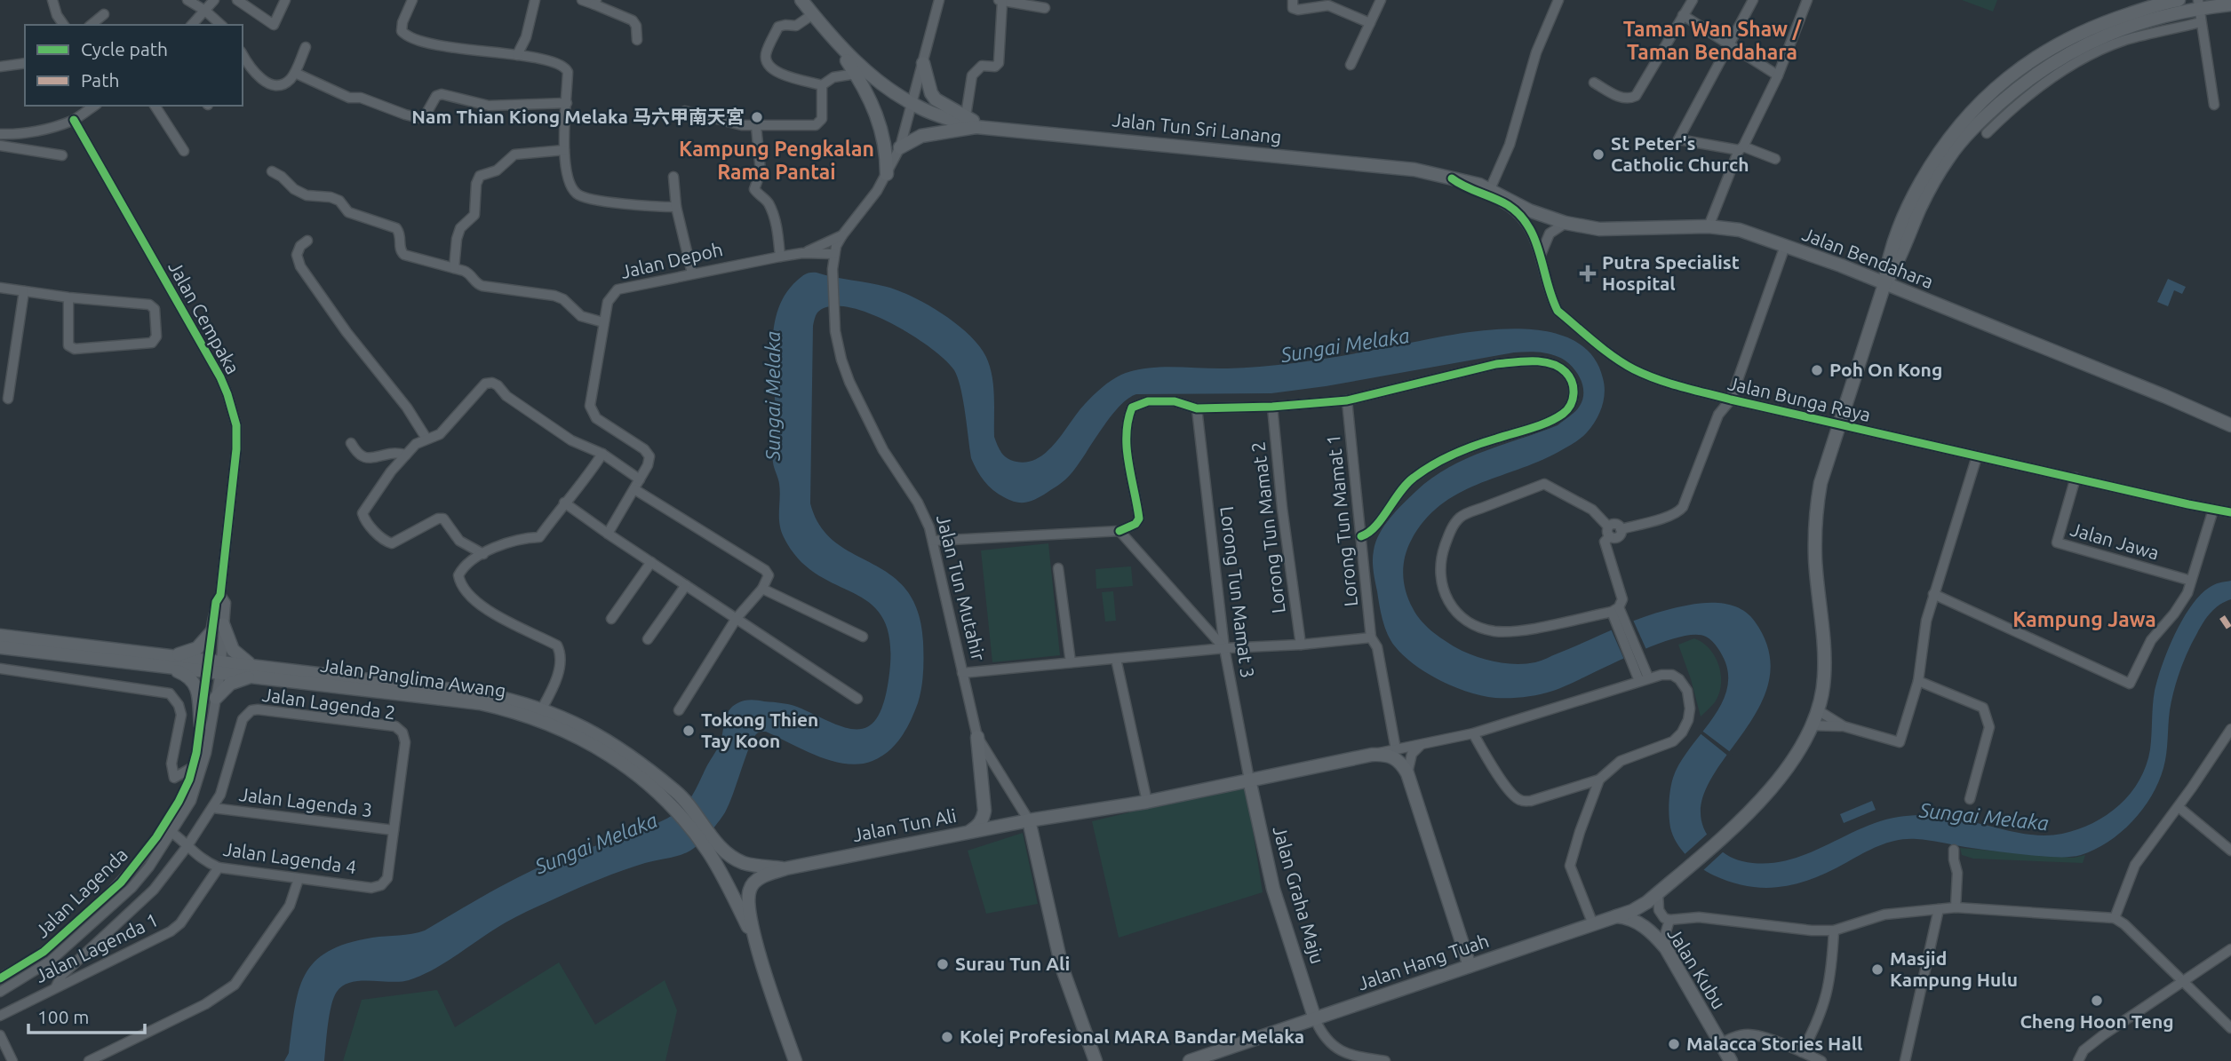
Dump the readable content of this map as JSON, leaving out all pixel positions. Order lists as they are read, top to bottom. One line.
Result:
{"streets":{"main road":["Jalan Tun Sri Lanang","Jalan Bendahara","Jalan Tun Mutahir","Jalan Panglima Awang","Jalan Tun Ali","Jalan Graha Maju","Jalan Hang Tuah","Jalan Kubu"],"street":["Jalan Depoh","Jalan Cempaka","Jalan Bunga Raya","Lorong Tun Mamat 1","Lorong Tun Mamat 2","Jalan Jawa","Lorong Tun Mamat 3","Jalan Lagenda 2","Jalan Lagenda 3","Jalan Lagenda 4","Jalan Lagenda","Jalan Lagenda 1"]},"crossings":[["Jalan Tun Sri Lanang","Jalan Bendahara"],["Jalan Tun Sri Lanang","Jalan Bunga Raya"],["Jalan Tun Sri Lanang","Jalan Tun Mutahir"],["Jalan Bendahara","Jalan Bunga Raya"],["Jalan Bendahara","Jalan Hang Tuah"],["Jalan Depoh","Jalan Tun Mutahir"],["Jalan Cempaka","Jalan Panglima Awang"],["Jalan Cempaka","Jalan Lagenda"],["Jalan Bunga Raya","Jalan Jawa"],["Jalan Bunga Raya","Jalan Hang Tuah"],["Jalan Tun Mutahir","Jalan Tun Ali"],["Lorong Tun Mamat 3","Jalan Tun Ali"],["Lorong Tun Mamat 3","Jalan Graha Maju"],["Jalan Panglima Awang","Jalan Tun Ali"],["Jalan Panglima Awang","Jalan Lagenda"],["Jalan Lagenda 2","Jalan Lagenda 3"],["Jalan Lagenda 2","Jalan Lagenda 4"],["Jalan Lagenda 2","Jalan Lagenda 1"],["Jalan Lagenda 3","Jalan Lagenda 4"],["Jalan Tun Ali","Jalan Graha Maju"],["Jalan Lagenda 4","Jalan Lagenda"],["Jalan Lagenda 4","Jalan Lagenda 1"],["Jalan Graha Maju","Jalan Hang Tuah"],["Jalan Hang Tuah","Jalan Kubu"]],"districts":["Taman Wan Shaw / Taman Bendahara","Kampung Pengkalan Rama Pantai","Kampung Jawa"],"water":["Sungai Melaka"],"places":{"other":["Nam Thian Kiong Melaka 马六甲南天宮","St Peter's Catholic Church","Poh On Kong","Tokong Thien Tay Koon","Surau Tun Ali","Masjid Kampung Hulu","Cheng Hoon Teng","Kolej Profesional MARA Bandar Melaka","Malacca Stories Hall"],"health":["Putra Specialist Hospital"]},"legend":["Cycle path","Path"],"scale_bar":"100 m"}
